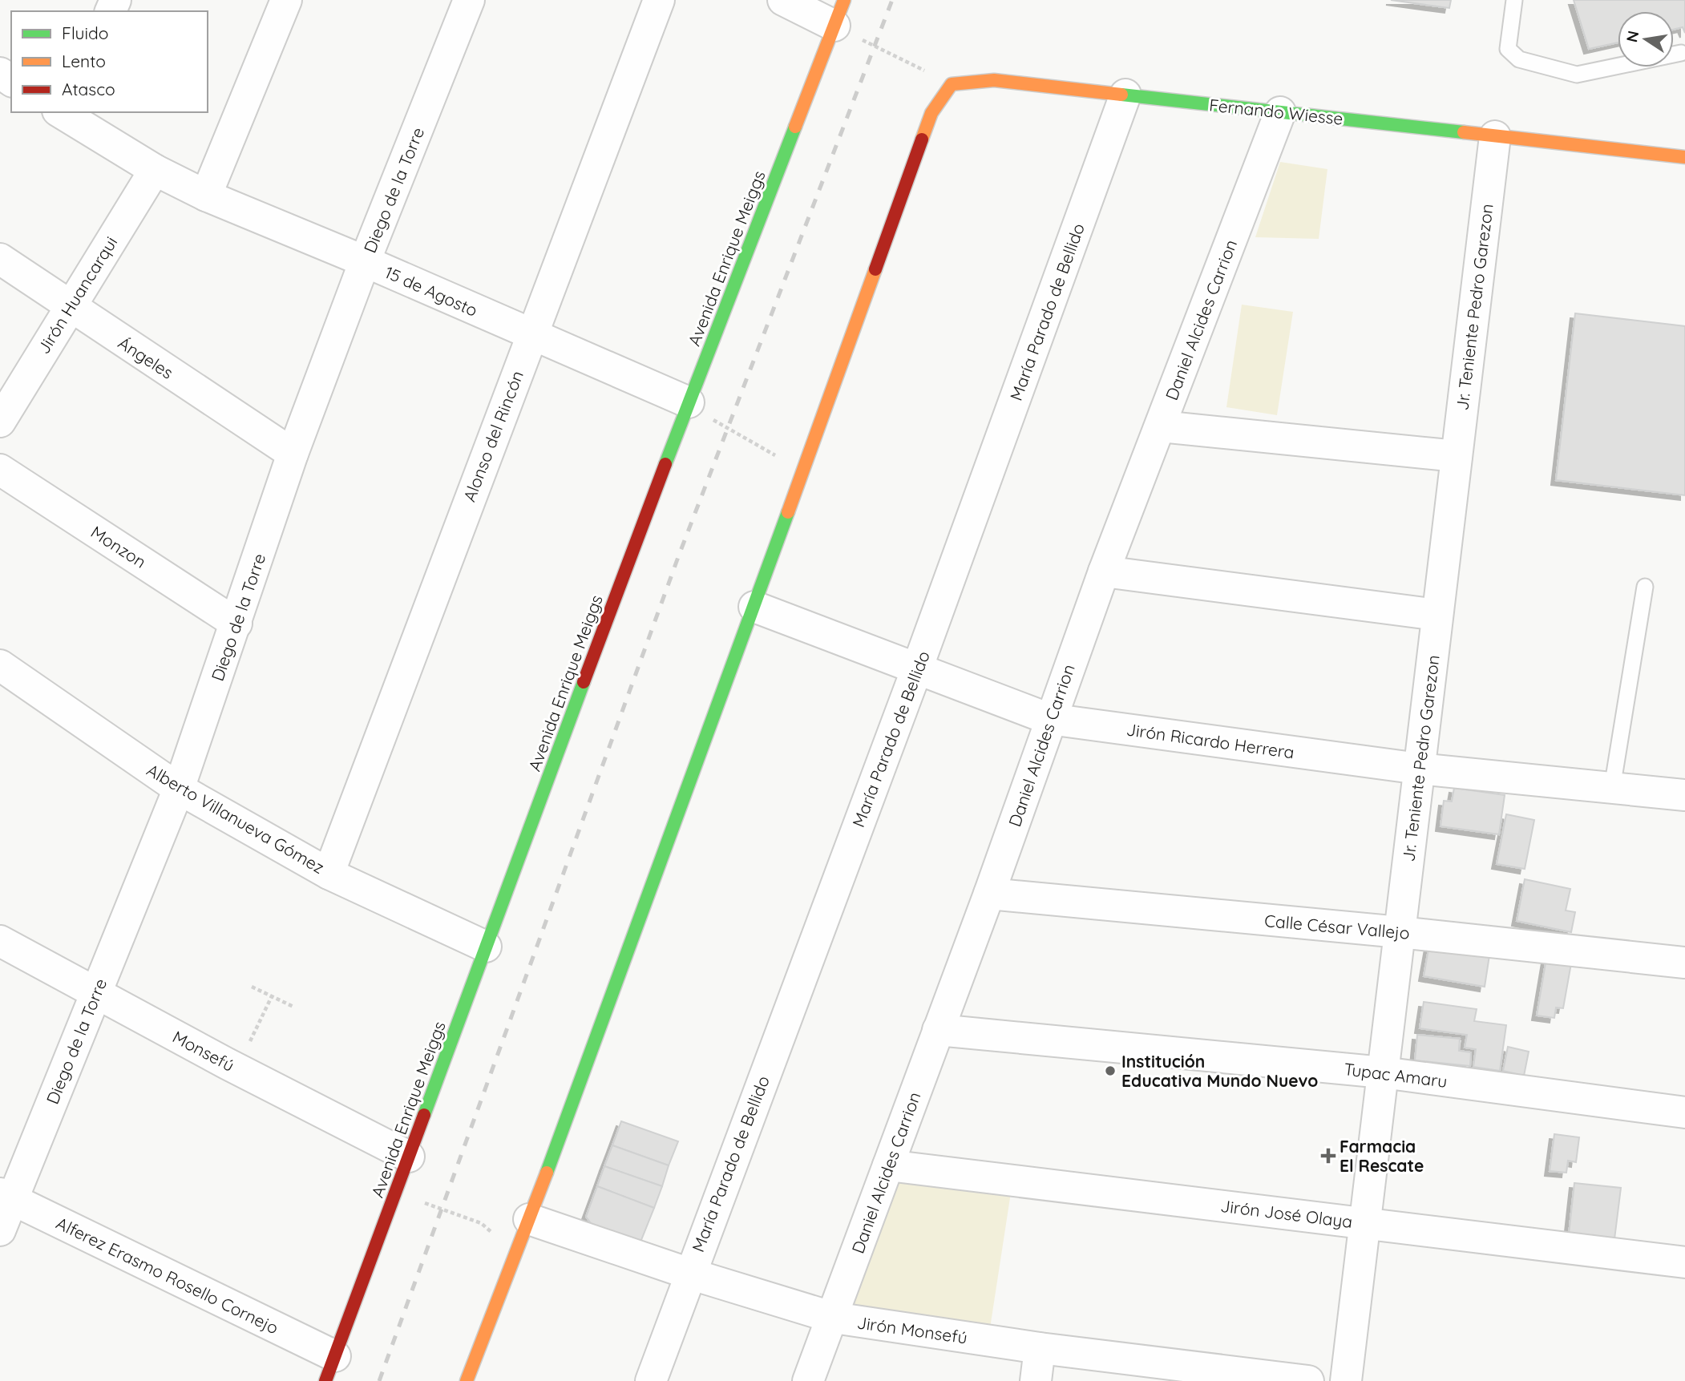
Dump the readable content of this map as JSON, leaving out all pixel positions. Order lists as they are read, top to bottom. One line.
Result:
{"streets":{"street":["Fernando Wiesse","Diego de la Torre","Avenida Enrique Meiggs","15 de Agosto","Jirón Huancarqui","Jr. Teniente Pedro Garezon","María Parado de Bellido","Daniel Alcides Carrion","Ángeles","Alonso del Rincón","Monzon","Jirón Ricardo Herrera","Alberto Villanueva Gómez","Calle César Vallejo","Monsefú","Tupac Amaru","Jirón José Olaya","Alferez Erasmo Rosello Cornejo","Jirón Monsefú"]},"crossings":[["Fernando Wiesse","Jr. Teniente Pedro Garezon"],["Fernando Wiesse","María Parado de Bellido"],["Fernando Wiesse","Daniel Alcides Carrion"],["Diego de la Torre","15 de Agosto"],["Diego de la Torre","Ángeles"],["Diego de la Torre","Monzon"],["Diego de la Torre","Alberto Villanueva Gómez"],["Diego de la Torre","Monsefú"],["Diego de la Torre","Alferez Erasmo Rosello Cornejo"],["Avenida Enrique Meiggs","15 de Agosto"],["Avenida Enrique Meiggs","Alberto Villanueva Gómez"],["Avenida Enrique Meiggs","Monsefú"],["Avenida Enrique Meiggs","Alferez Erasmo Rosello Cornejo"],["15 de Agosto","Jirón Huancarqui"],["15 de Agosto","Alonso del Rincón"],["Jirón Huancarqui","Ángeles"],["Jr. Teniente Pedro Garezon","Jirón Ricardo Herrera"],["Jr. Teniente Pedro Garezon","Calle César Vallejo"],["Jr. Teniente Pedro Garezon","Tupac Amaru"],["Jr. Teniente Pedro Garezon","Jirón José Olaya"],["María Parado de Bellido","Jirón Ricardo Herrera"],["María Parado de Bellido","Jirón Monsefú"],["Daniel Alcides Carrion","Jirón Ricardo Herrera"],["Daniel Alcides Carrion","Calle César Vallejo"],["Daniel Alcides Carrion","Tupac Amaru"],["Daniel Alcides Carrion","Jirón José Olaya"],["Daniel Alcides Carrion","Jirón Monsefú"],["Alonso del Rincón","Alberto Villanueva Gómez"]],"places":{"other":["Institución Educativa Mundo Nuevo"],"health":["Farmacia El Rescate"]},"legend":["Fluido","Lento","Atasco"],"north":"left"}
